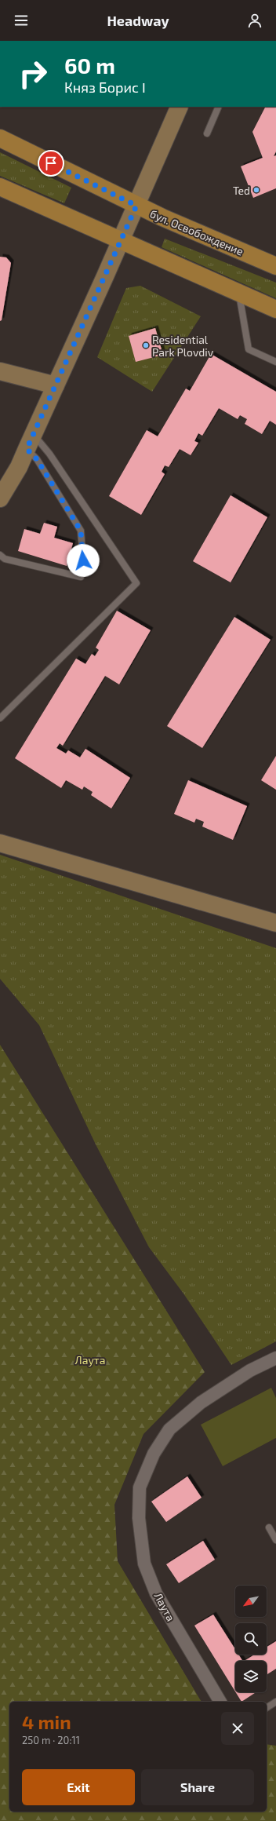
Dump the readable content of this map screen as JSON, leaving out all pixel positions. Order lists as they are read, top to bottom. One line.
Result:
{"streets":{"main road":["бул. Освобождение"],"street":["Лаута"]},"parks":["Лаута"],"places":["Ted","Residential Park Plovdiv"],"north":"bottom left","page":{"header":"Headway","turn":["60 m","Княз Борис I"],"heading":["4 min","250 m · 20:11"],"buttons":["Exit","Share"]}}
